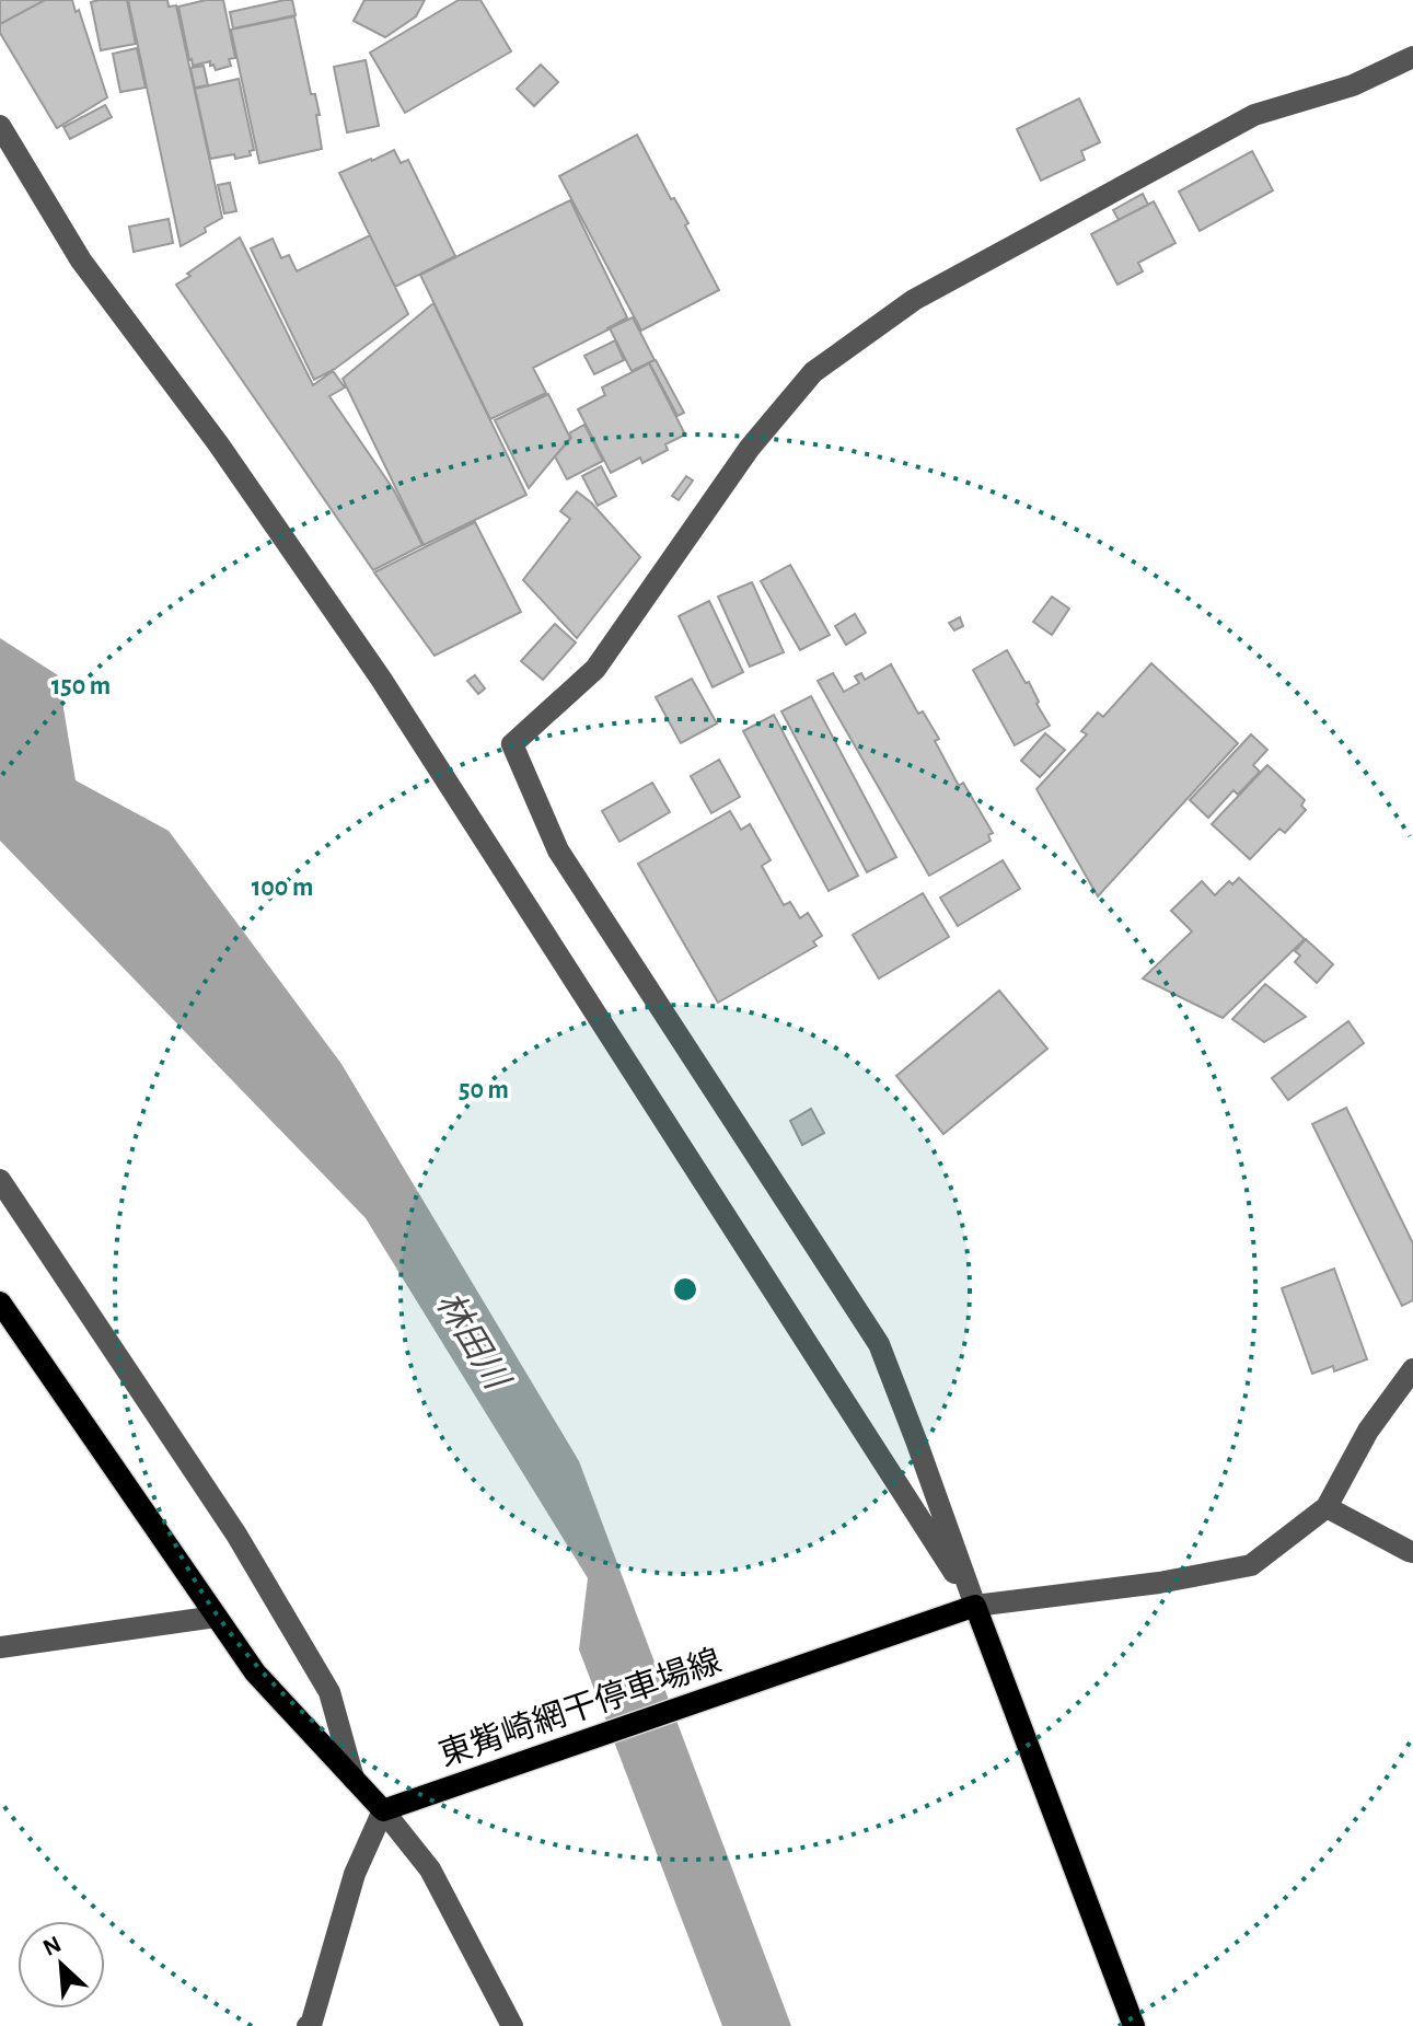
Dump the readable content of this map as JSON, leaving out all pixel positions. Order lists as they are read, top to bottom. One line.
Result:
{"streets":{"main road":["東觜崎網干停車場線"]},"water":["林田川"],"north":"top left","rings":["150 m","100 m","50 m"]}
